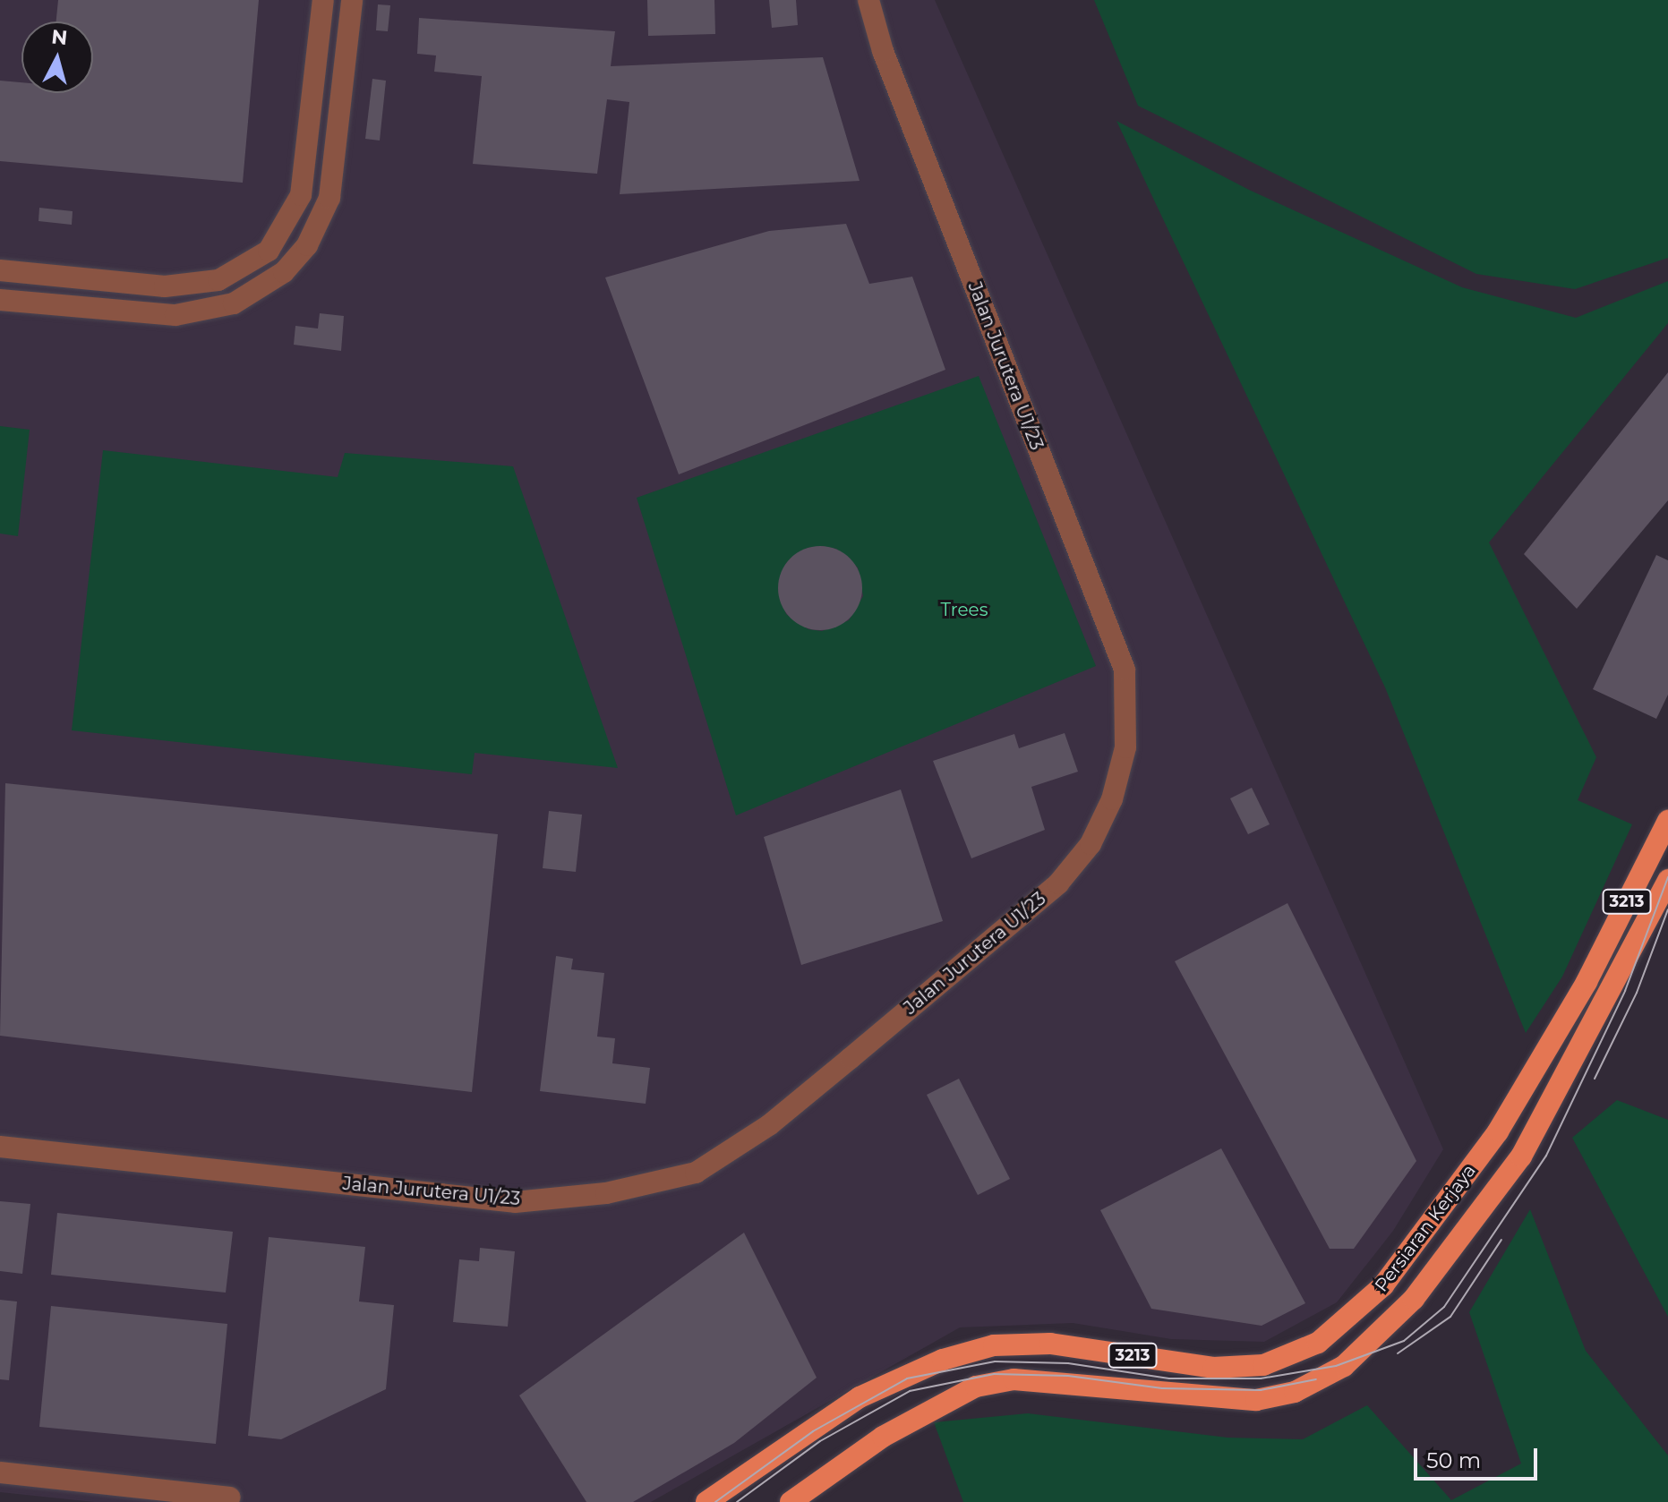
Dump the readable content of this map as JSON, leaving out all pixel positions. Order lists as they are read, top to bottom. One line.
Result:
{"streets":{"main road":["3213","Persiaran Kerjaya"],"street":["Jalan Jurutera U1/23"]},"parks":["Trees"],"scale_bar":"50 m","north":"top"}
